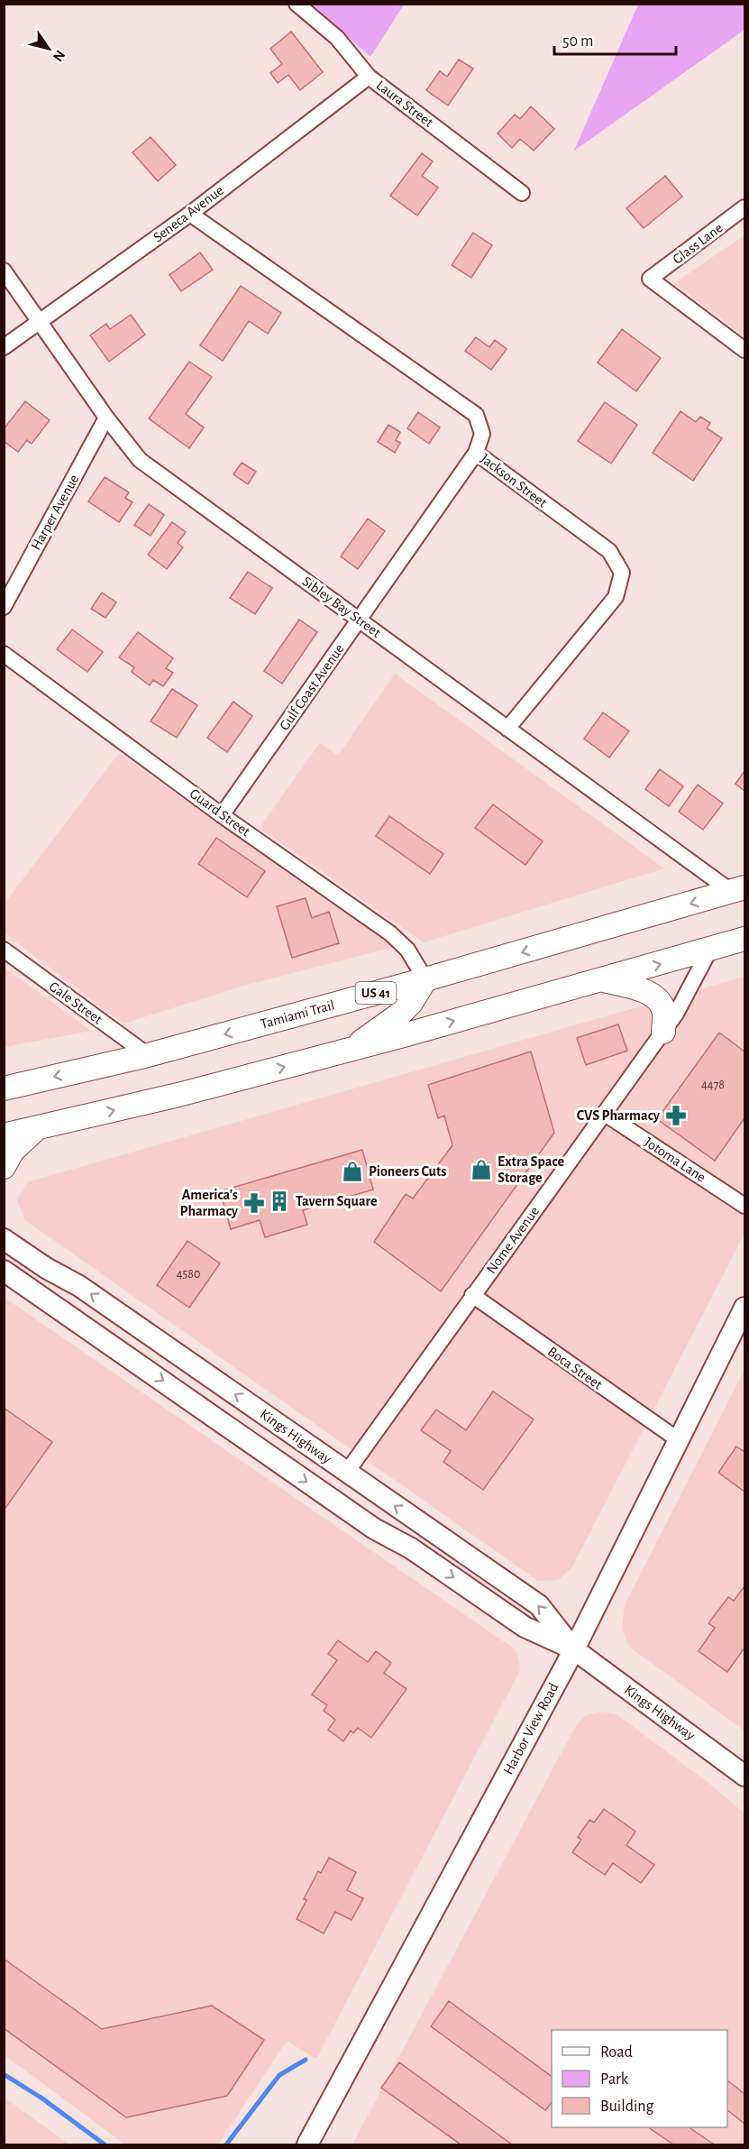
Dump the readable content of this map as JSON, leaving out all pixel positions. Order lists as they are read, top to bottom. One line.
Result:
{"streets":{"main road":["US 41","Tamiami Trail","Kings Highway","Harbor View Road"],"street":["Laura Street","Seneca Avenue","Glass Lane","Jackson Street","Harper Avenue","Sibley Bay Street","Gulf Coast Avenue","Guard Street","Gale Street","Jotoma Lane","Nome Avenue","Boca Street"]},"crossings":[["Laura Street","Seneca Avenue"],["Seneca Avenue","Jackson Street"],["Seneca Avenue","Sibley Bay Street"],["Jackson Street","Sibley Bay Street"],["Jackson Street","Gulf Coast Avenue"],["Harper Avenue","Sibley Bay Street"],["Sibley Bay Street","Gulf Coast Avenue"],["Sibley Bay Street","Tamiami Trail"],["Gulf Coast Avenue","Guard Street"],["Guard Street","Tamiami Trail"],["Gale Street","Tamiami Trail"],["Jotoma Lane","Nome Avenue"],["Nome Avenue","Boca Street"],["Nome Avenue","Kings Highway"],["Boca Street","Harbor View Road"],["Kings Highway","Harbor View Road"]],"places":{"pharmacy":["CVS Pharmacy","America's Pharmacy"],"shop":["Extra Space Storage","Pioneers Cuts"],"building":["Tavern Square"]},"house_numbers":["4478","4580"],"legend":["Road","Park","Building"],"scale_bar":"50 m","north":"bottom right"}
